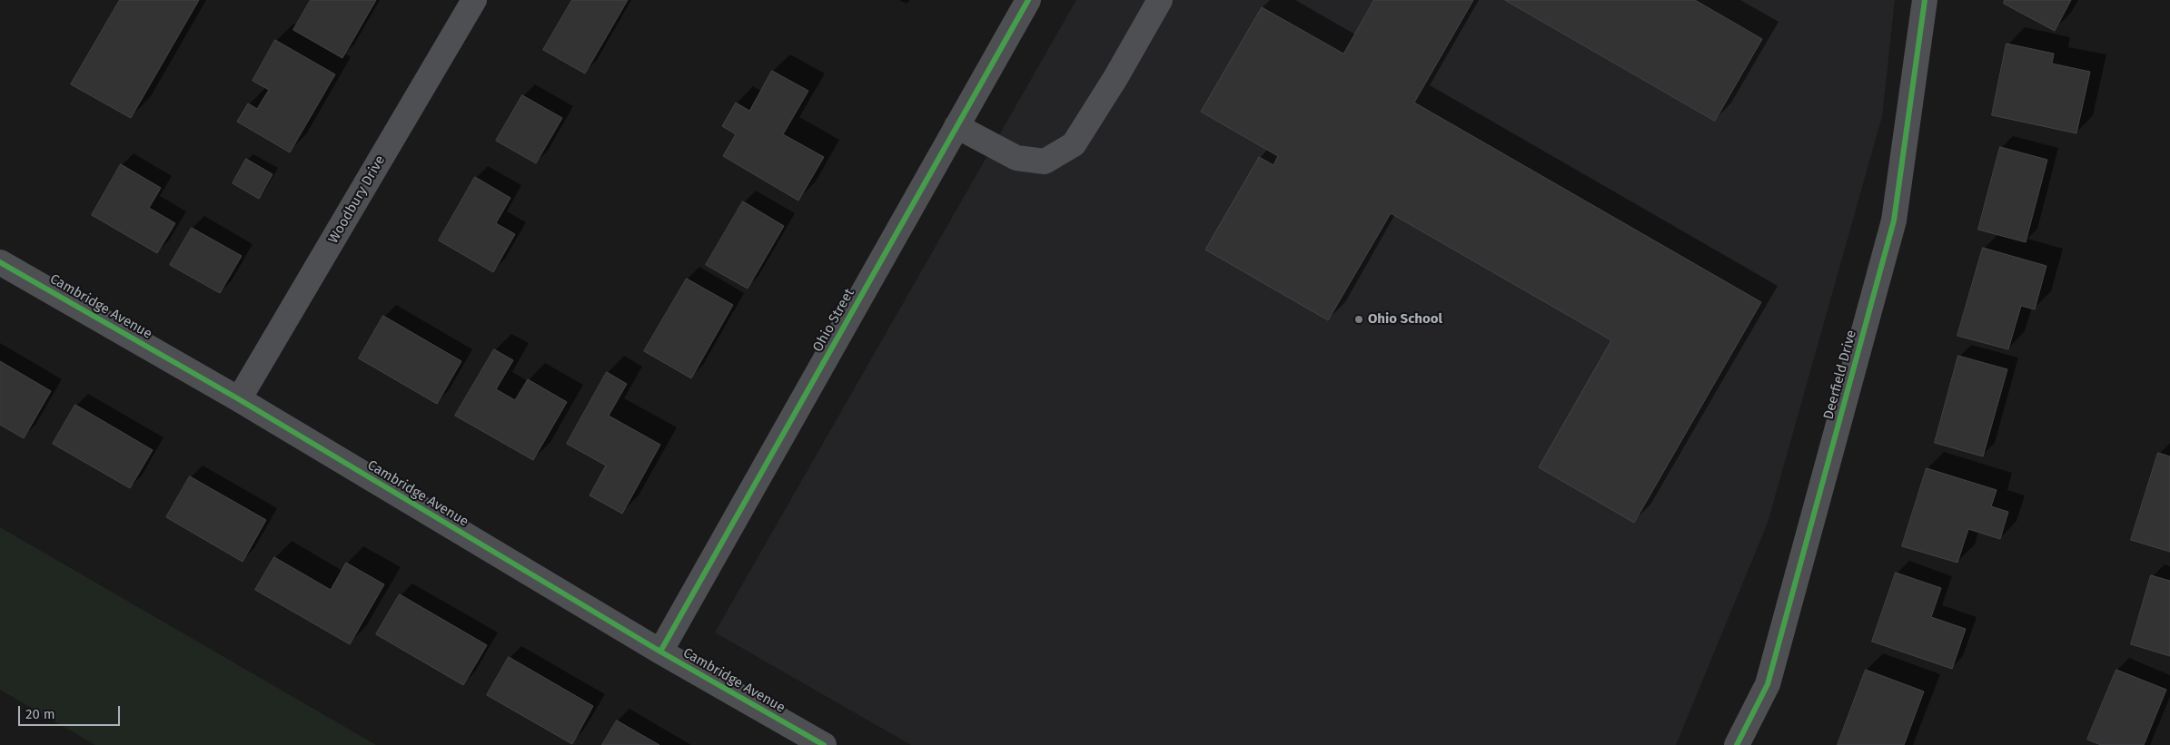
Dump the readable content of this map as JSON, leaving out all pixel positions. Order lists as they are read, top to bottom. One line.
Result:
{"streets":{"street":["Woodbury Drive","Cambridge Avenue","Ohio Street","Deerfield Drive"]},"crossings":[["Woodbury Drive","Cambridge Avenue"],["Cambridge Avenue","Ohio Street"]],"places":["Ohio School"],"scale_bar":"20 m"}
